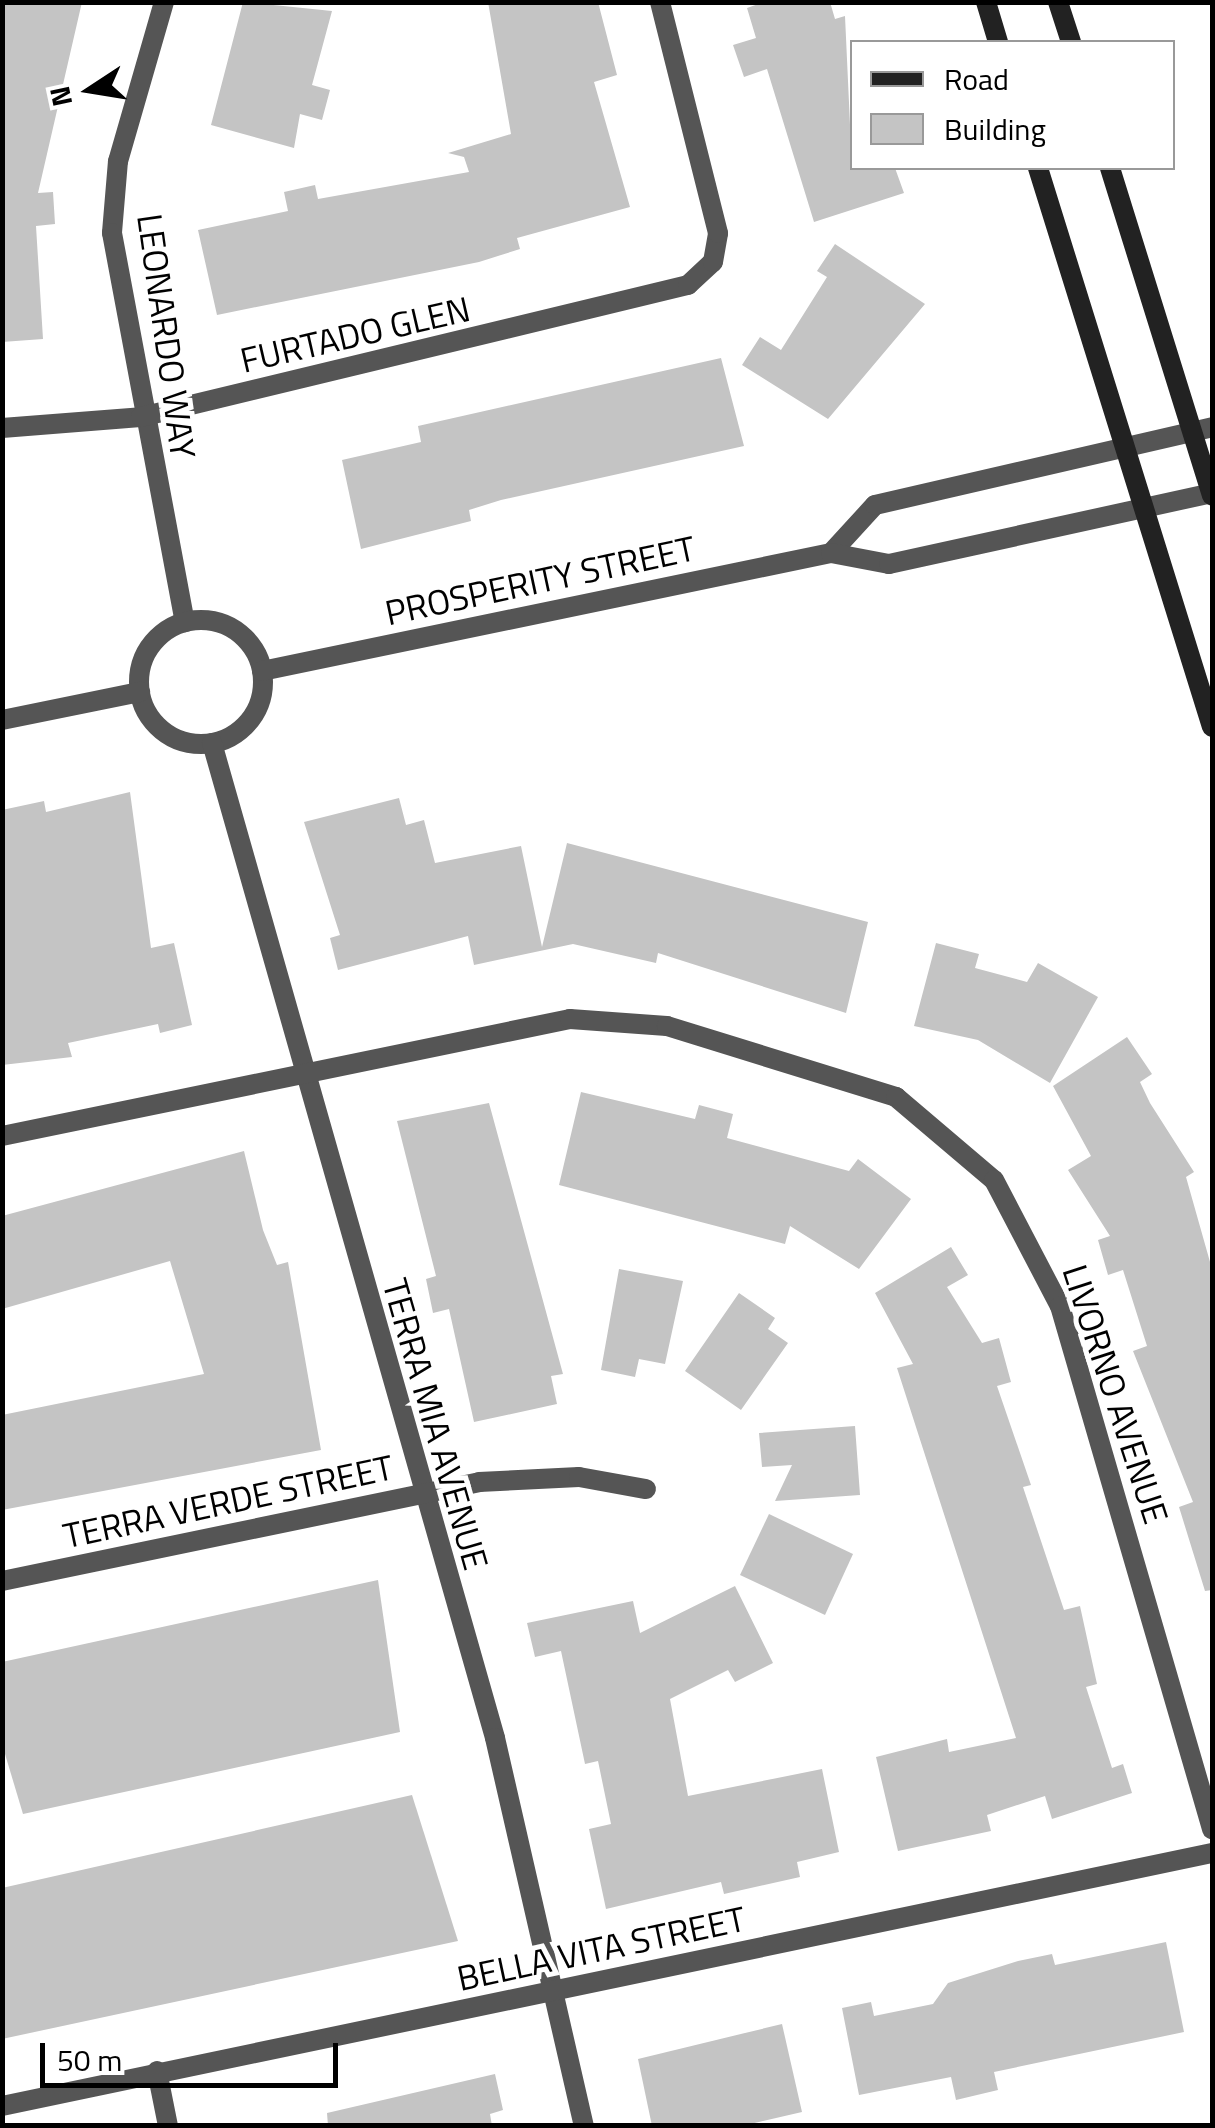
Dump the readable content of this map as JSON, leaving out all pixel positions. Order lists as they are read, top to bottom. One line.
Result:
{"streets":{"street":["FURTADO GLEN","LEONARDO WAY","PROSPERITY STREET","LIVORNO AVENUE","TERRA MIA AVENUE","TERRA VERDE STREET","BELLA VITA STREET"]},"crossings":[["FURTADO GLEN","LEONARDO WAY"],["LEONARDO WAY","PROSPERITY STREET"],["LEONARDO WAY","TERRA MIA AVENUE"],["PROSPERITY STREET","TERRA MIA AVENUE"],["LIVORNO AVENUE","TERRA MIA AVENUE"],["TERRA MIA AVENUE","TERRA VERDE STREET"],["TERRA MIA AVENUE","BELLA VITA STREET"]],"legend":["Road","Building"],"scale_bar":"50 m","north":"left"}
